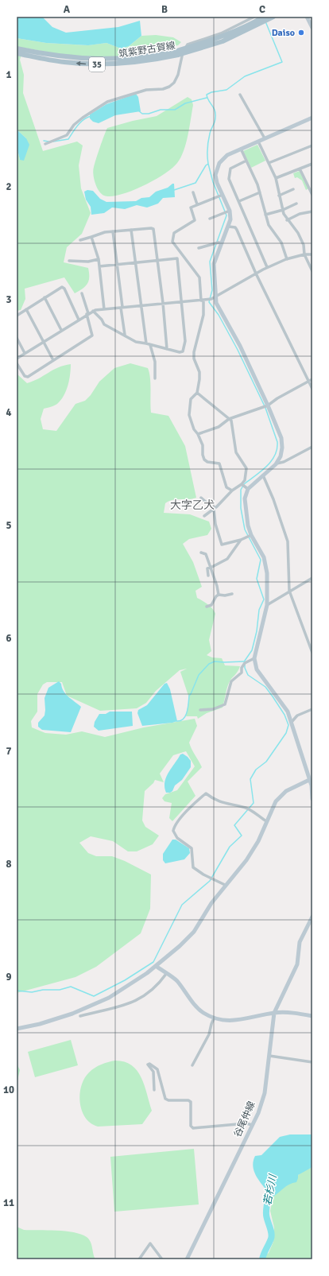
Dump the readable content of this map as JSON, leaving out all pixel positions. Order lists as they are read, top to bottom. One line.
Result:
{"streets":{"main road":["筑紫野古賀線","35"],"street":["谷尾仲線"]},"districts":["大字乙犬"],"water":["若杉川"],"places":["Daiso"],"grid":{"columns":["A","B","C"],"rows":["1","2","3","4","5","6","7","8","9","10","11"]}}
